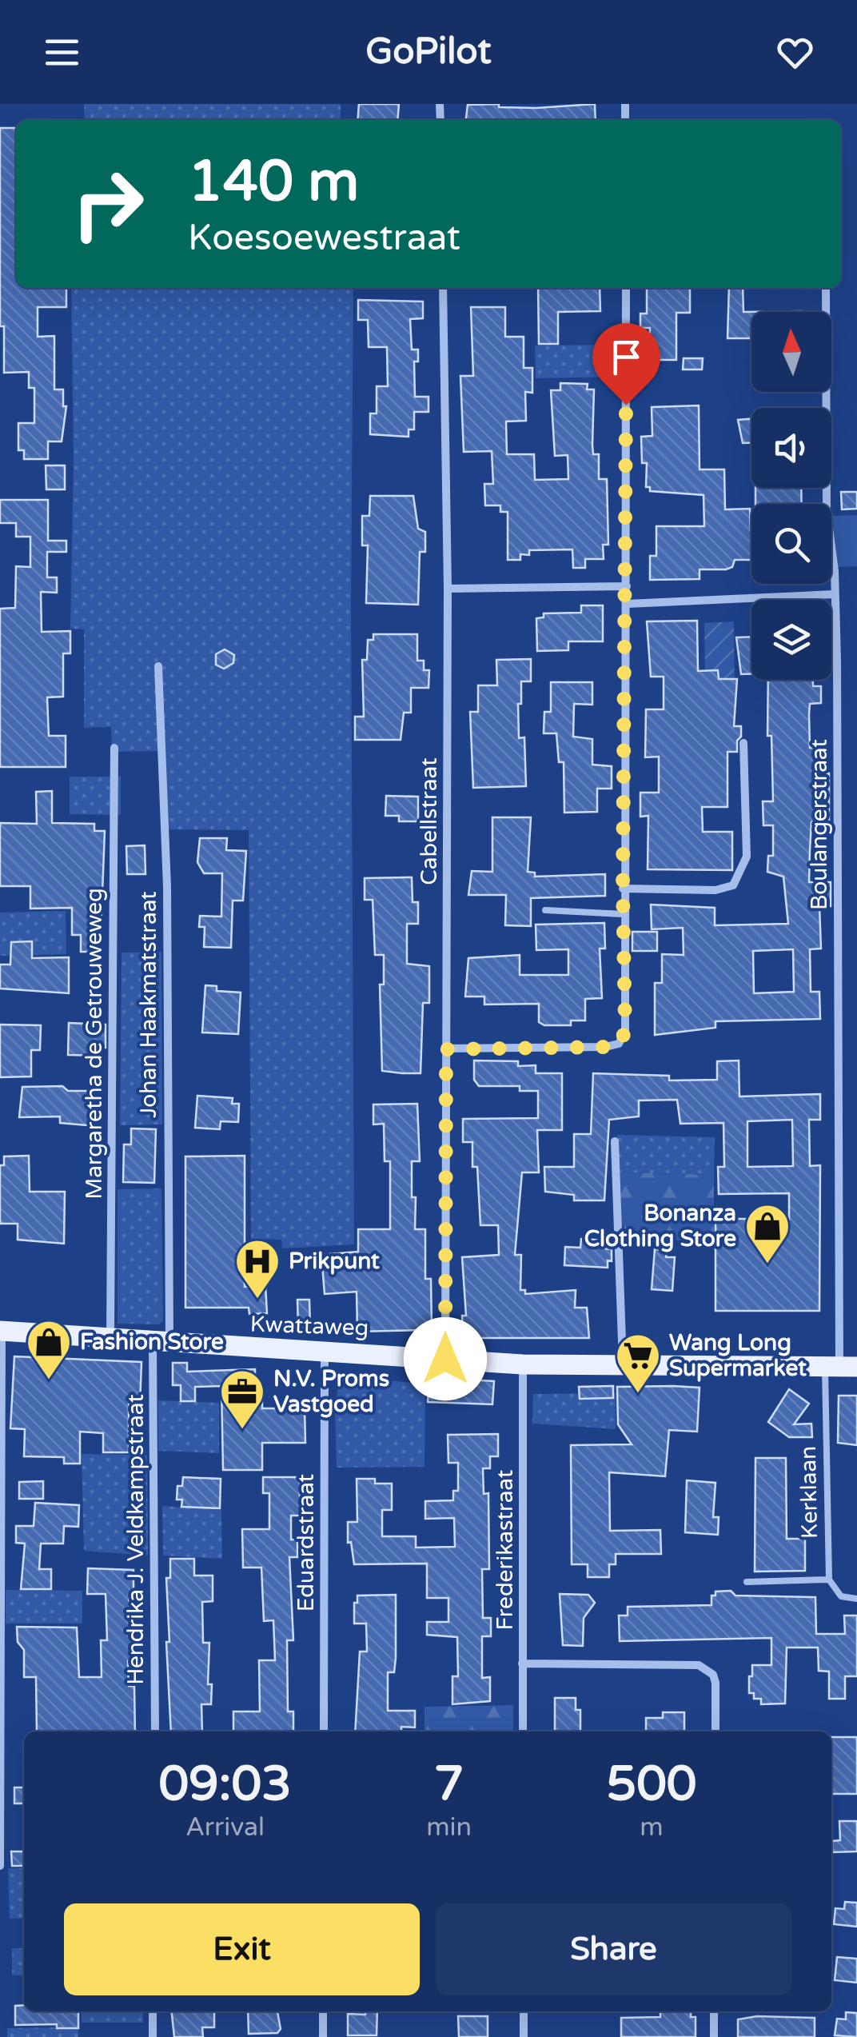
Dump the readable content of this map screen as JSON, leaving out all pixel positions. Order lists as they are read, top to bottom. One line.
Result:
{"streets":{"main road":["Kwattaweg"],"street":["Cabellstraat","Boulangerstraat","Johan Haakmatstraat","Margaretha de Getrouweweg","Hendrika J. Veldkampstraat","Eduardstraat","Frederikastraat"],"lane":["Kerklaan"]},"crossings":[["Cabellstraat","Kwattaweg"],["Boulangerstraat","Kwattaweg"],["Boulangerstraat","Kerklaan"],["Johan Haakmatstraat","Kwattaweg"],["Johan Haakmatstraat","Hendrika J. Veldkampstraat"],["Margaretha de Getrouweweg","Kwattaweg"],["Kwattaweg","Kerklaan"],["Kwattaweg","Hendrika J. Veldkampstraat"],["Kwattaweg","Eduardstraat"],["Kwattaweg","Frederikastraat"]],"places":{"shop":["Bonanza Clothing Store","Fashion Store"],"hospital":["Prikpunt"],"supermarket":["Wang Long Supermarket"],"office":["N.V. Proms Vastgoed"]},"north":"top","page":{"header":"GoPilot","turn":["140 m","Koesoewestraat"],"eta":["09:03","Arrival","7","min","500","m"],"buttons":["Exit","Share"]}}
